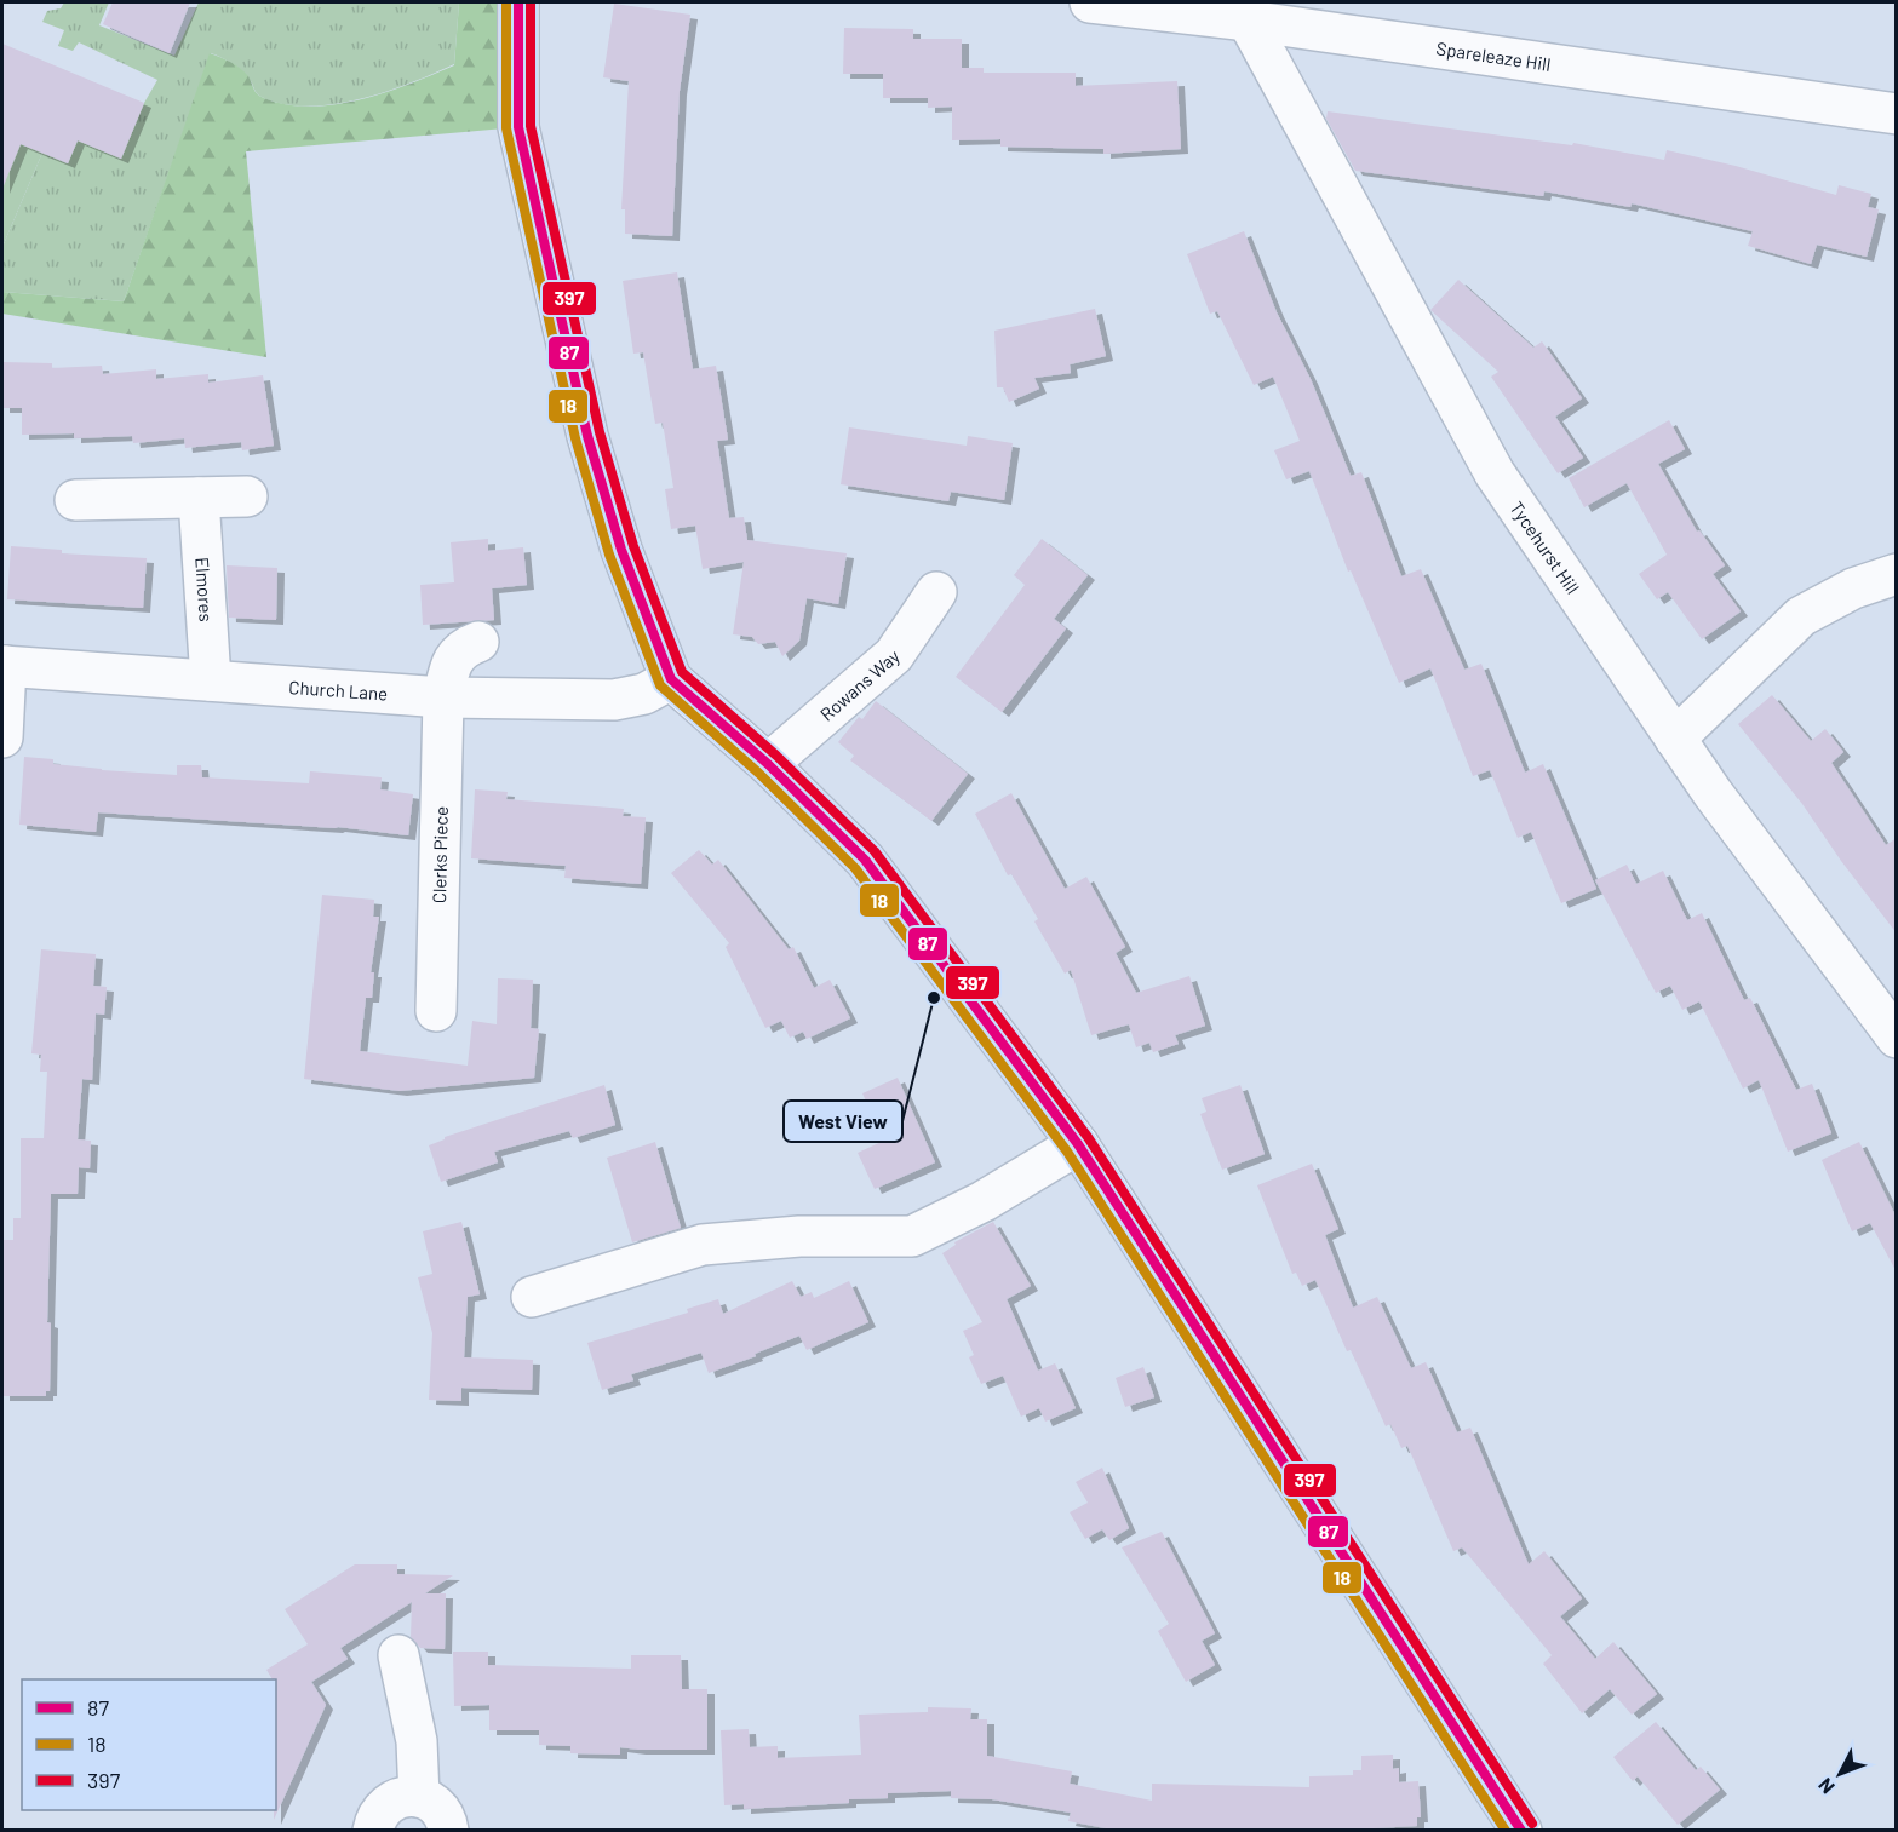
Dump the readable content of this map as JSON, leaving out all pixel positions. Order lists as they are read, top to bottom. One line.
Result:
{"streets":{"street":["Spareleaze Hill","Tycehurst Hill","Elmores","Rowans Way","Church Lane","Clerks Piece"]},"crossings":[["Spareleaze Hill","Tycehurst Hill"],["Elmores","Church Lane"],["Church Lane","Clerks Piece"]],"places":["West View"],"lines":["transit line 87","transit line 18","transit line 397"],"legend":["87","18","397"],"north":"bottom left"}
